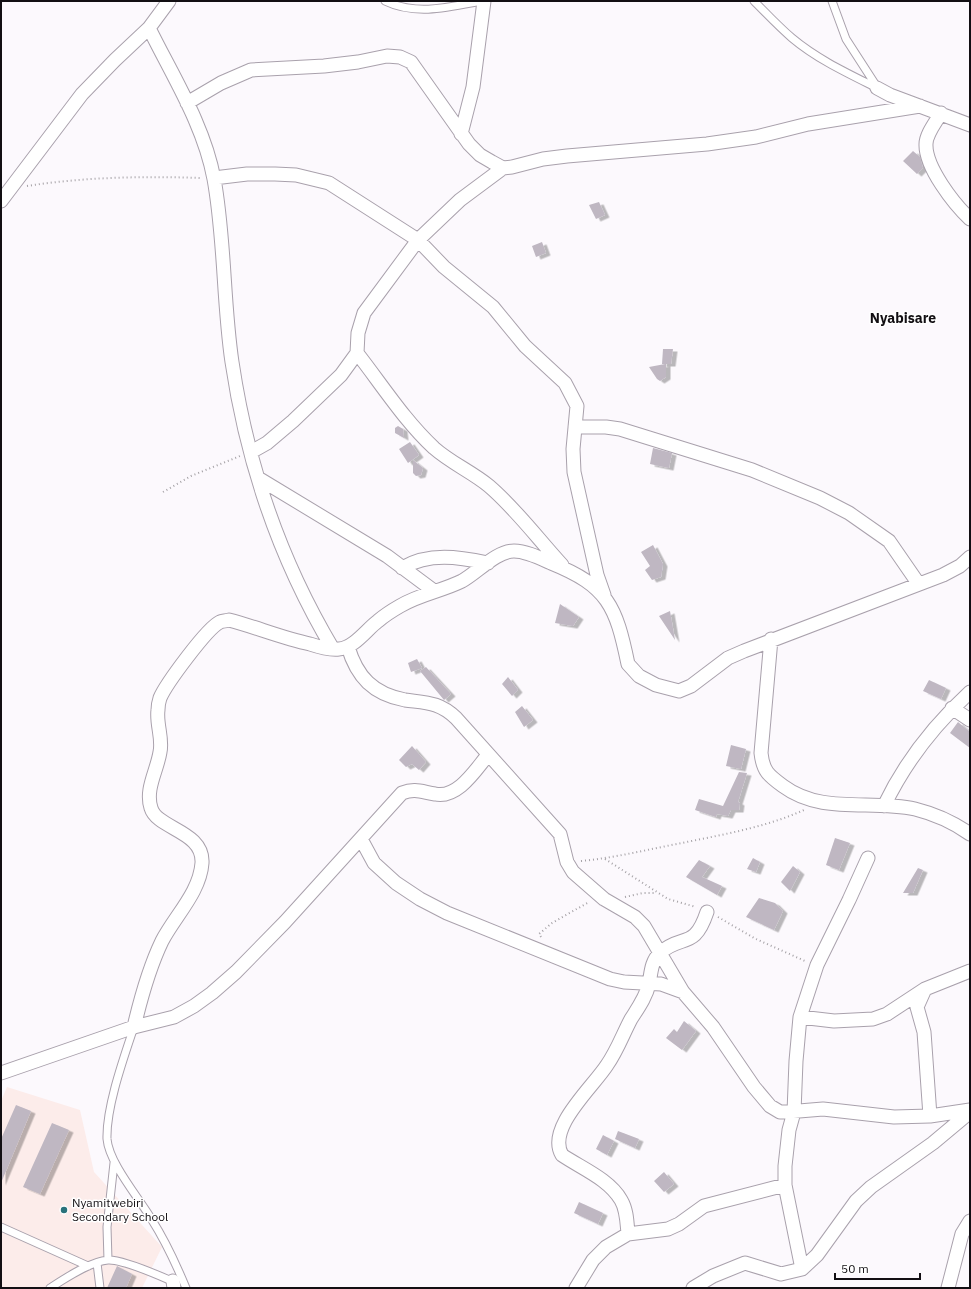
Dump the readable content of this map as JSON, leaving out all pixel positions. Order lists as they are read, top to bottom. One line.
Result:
{"districts":["Nyabisare"],"places":["Nyamitwebiri Secondary School"],"scale_bar":"50 m"}
